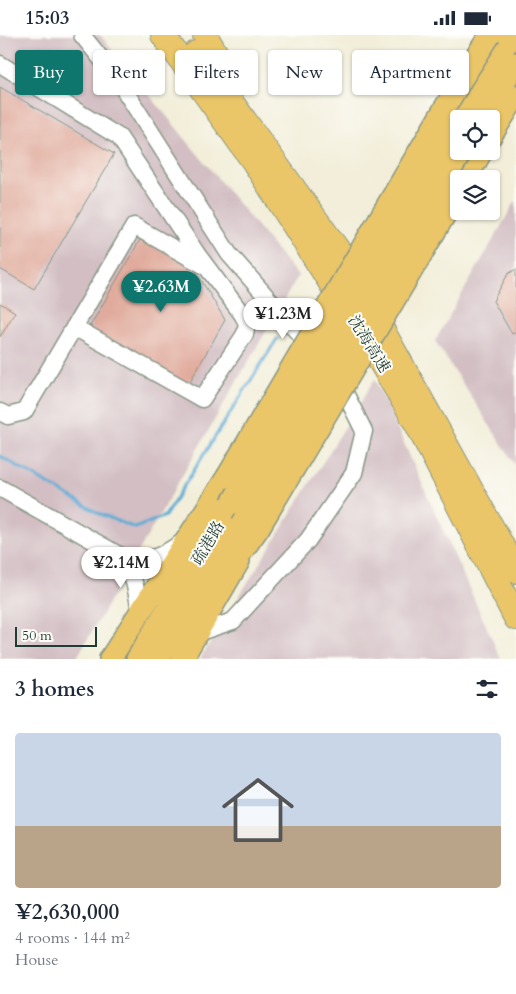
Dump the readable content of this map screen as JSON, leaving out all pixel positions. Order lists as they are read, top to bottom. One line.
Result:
{"streets":{"highway":["沈海高速"],"main road":["疏港路"]},"scale_bar":"50 m","page":{"status":"15:03","chip":["Buy","Rent","Filters","New","Apartment"],"price":["¥2.63M","¥1.23M","¥2.14M"],"scale":"50 m","heading":"3 homes","list":[{"name":"¥2,630,000","note":"4 rooms · 144 m² · House"}]}}
